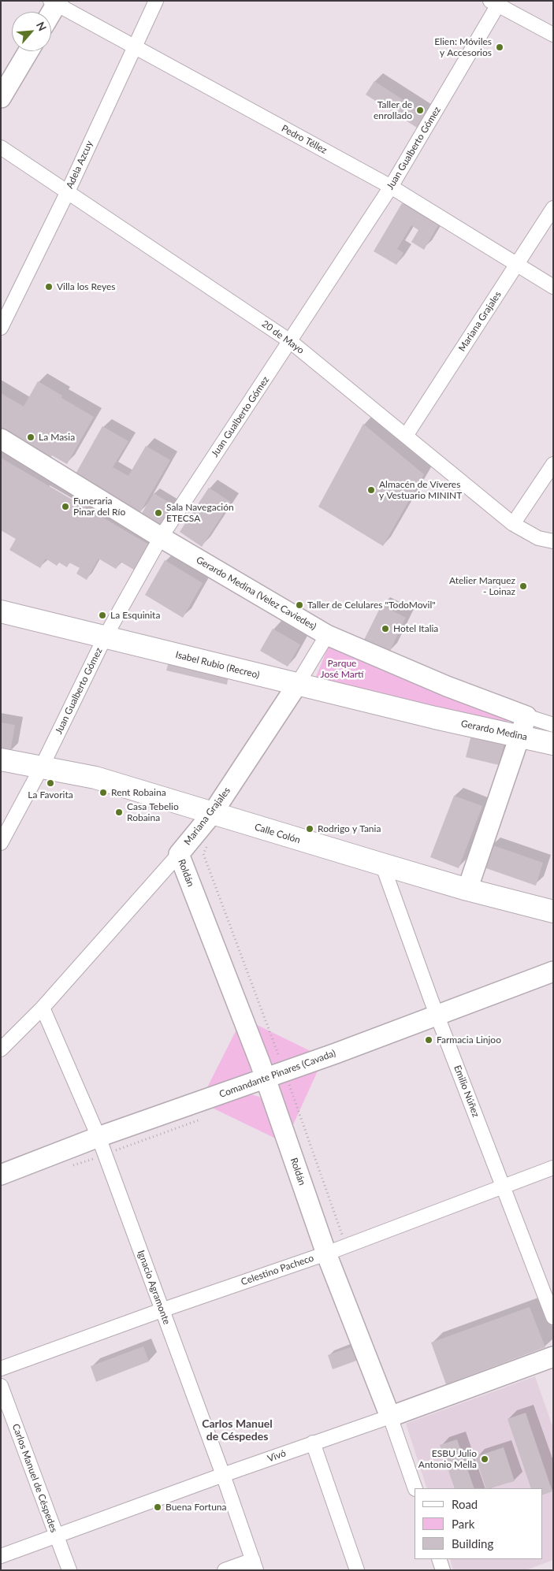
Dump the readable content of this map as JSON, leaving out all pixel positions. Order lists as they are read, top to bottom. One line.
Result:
{"streets":{"main road":["Isabel Rubio (Recreo)","Gerardo Medina","Calle Colón"],"street":["Pedro Téllez","Juan Gualberto Gómez","Adela Azcuy","Mariana Grajales","20 de Mayo","Gerardo Medina (Velez Caviedes)","Roldán","Comandante Pinares (Cavada)","Emilio Núñez","Celestino Pacheco","Ignacio Agramonte","Vivó","Carlos Manuel de Céspedes"]},"crossings":[["Pedro Téllez","Juan Gualberto Gómez"],["Pedro Téllez","Adela Azcuy"],["Pedro Téllez","Mariana Grajales"],["Juan Gualberto Gómez","20 de Mayo"],["Juan Gualberto Gómez","Gerardo Medina (Velez Caviedes)"],["Juan Gualberto Gómez","Isabel Rubio (Recreo)"],["Juan Gualberto Gómez","Calle Colón"],["Adela Azcuy","20 de Mayo"],["Mariana Grajales","20 de Mayo"],["Mariana Grajales","Gerardo Medina (Velez Caviedes)"],["Mariana Grajales","Isabel Rubio (Recreo)"],["Mariana Grajales","Calle Colón"],["Mariana Grajales","Roldán"],["Mariana Grajales","Ignacio Agramonte"],["Gerardo Medina (Velez Caviedes)","Gerardo Medina"],["Isabel Rubio (Recreo)","Gerardo Medina"],["Calle Colón","Emilio Núñez"],["Roldán","Comandante Pinares (Cavada)"],["Roldán","Celestino Pacheco"],["Roldán","Vivó"],["Comandante Pinares (Cavada)","Emilio Núñez"],["Comandante Pinares (Cavada)","Ignacio Agramonte"],["Emilio Núñez","Celestino Pacheco"],["Celestino Pacheco","Ignacio Agramonte"],["Ignacio Agramonte","Vivó"],["Vivó","Carlos Manuel de Céspedes"]],"districts":["Carlos Manuel de Céspedes"],"parks":["Parque José Martí"],"places":["Elien: Móviles y Accesorios","Taller de enrollado","Villa los Reyes","La Masia","Almacén de Víveres y Vestuario MININT","Funeraria Pinar del Río","Sala Navegación ETECSA","Atelier Marquez - Loinaz","Taller de Celulares \"TodoMovil\"","La Esquinita","Hotel Italia","La Favorita","Rent Robaina","Casa Tebelio Robaina","Rodrigo y Tania","Farmacia Linjoo","ESBU Julio Antonio Mella","Buena Fortuna"],"legend":["Road","Park","Building"],"north":"top right"}
